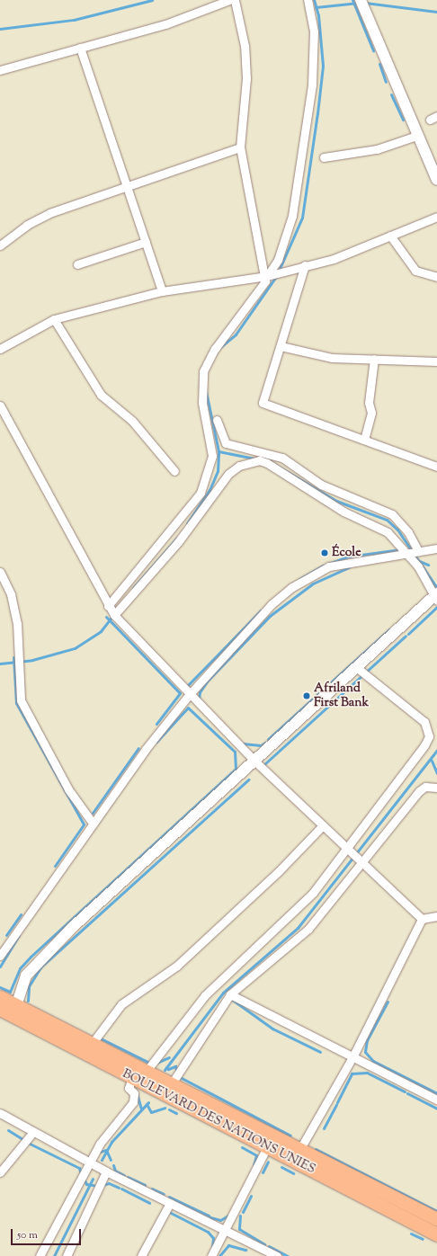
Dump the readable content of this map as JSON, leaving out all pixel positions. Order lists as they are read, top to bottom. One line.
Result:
{"streets":{"main road":["BOULEVARD DES NATIONS UNIES"]},"places":["École","Afriland First Bank"],"scale_bar":"50 m"}
